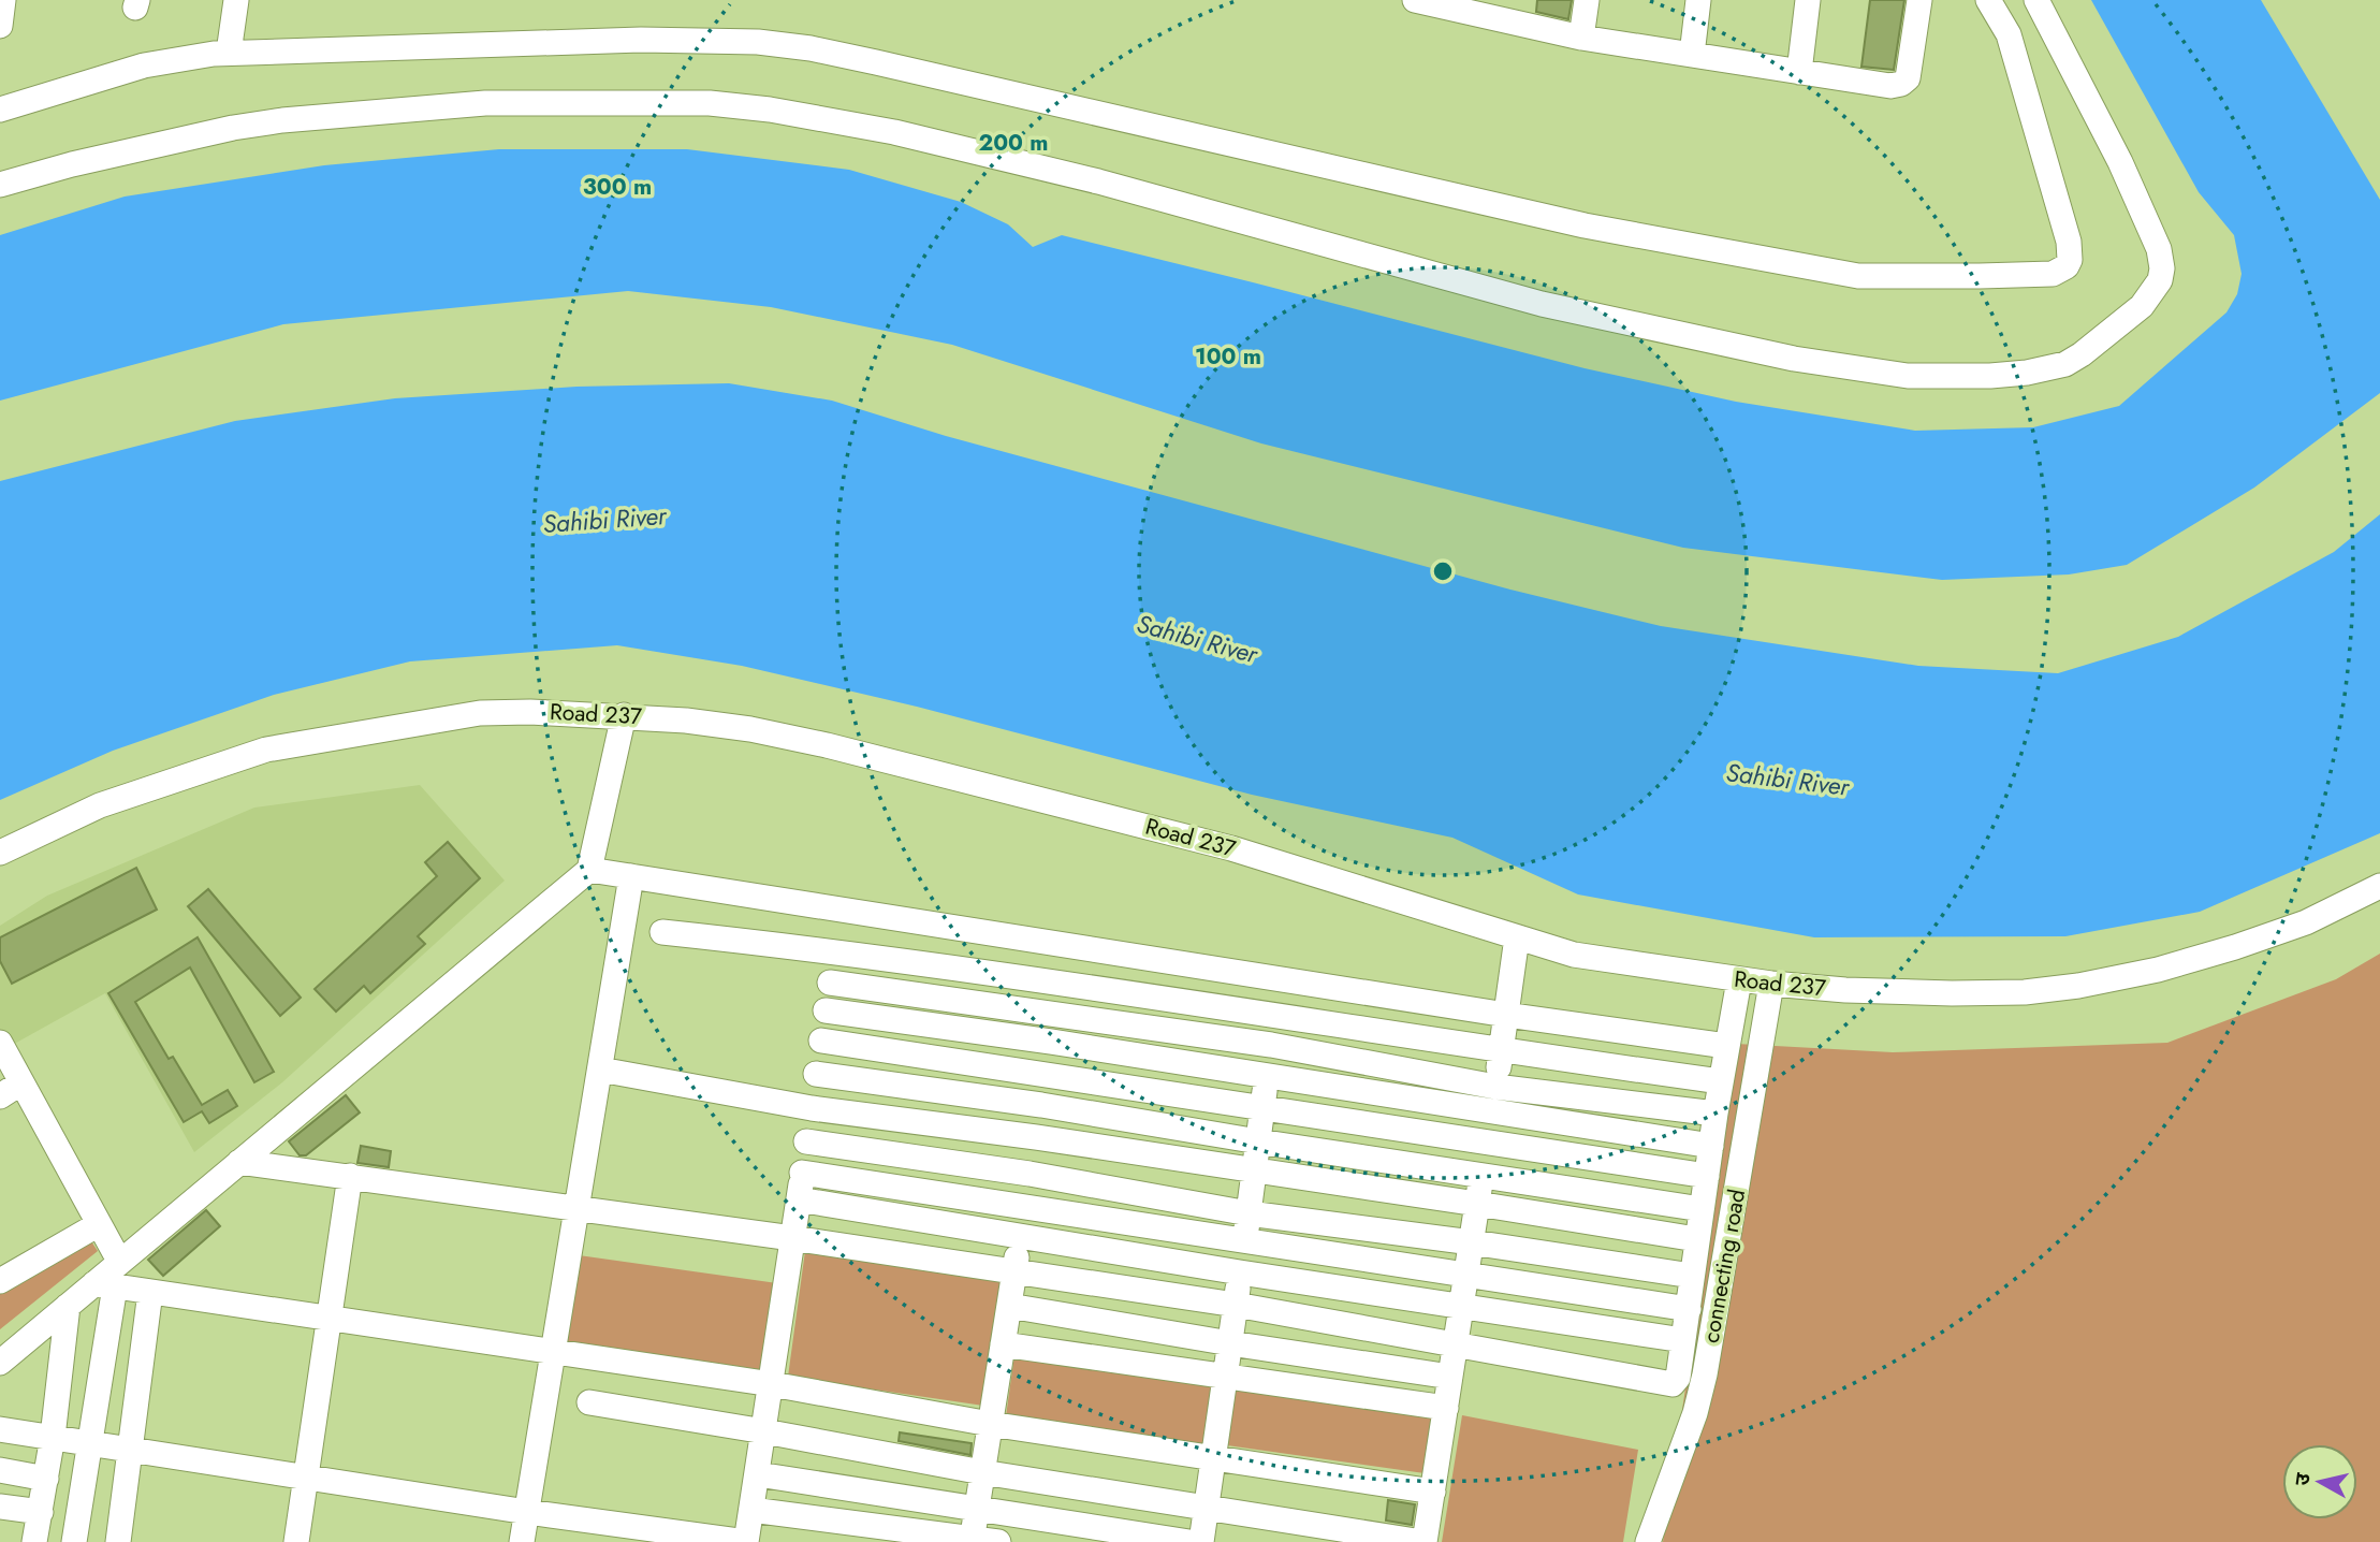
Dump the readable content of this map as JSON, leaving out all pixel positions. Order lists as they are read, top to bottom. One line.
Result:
{"streets":{"street":["Road 237","connecting road"]},"crossings":[["Road 237","connecting road"]],"water":["Sahibi River"],"north":"left","rings":["200 m","300 m","100 m"]}
